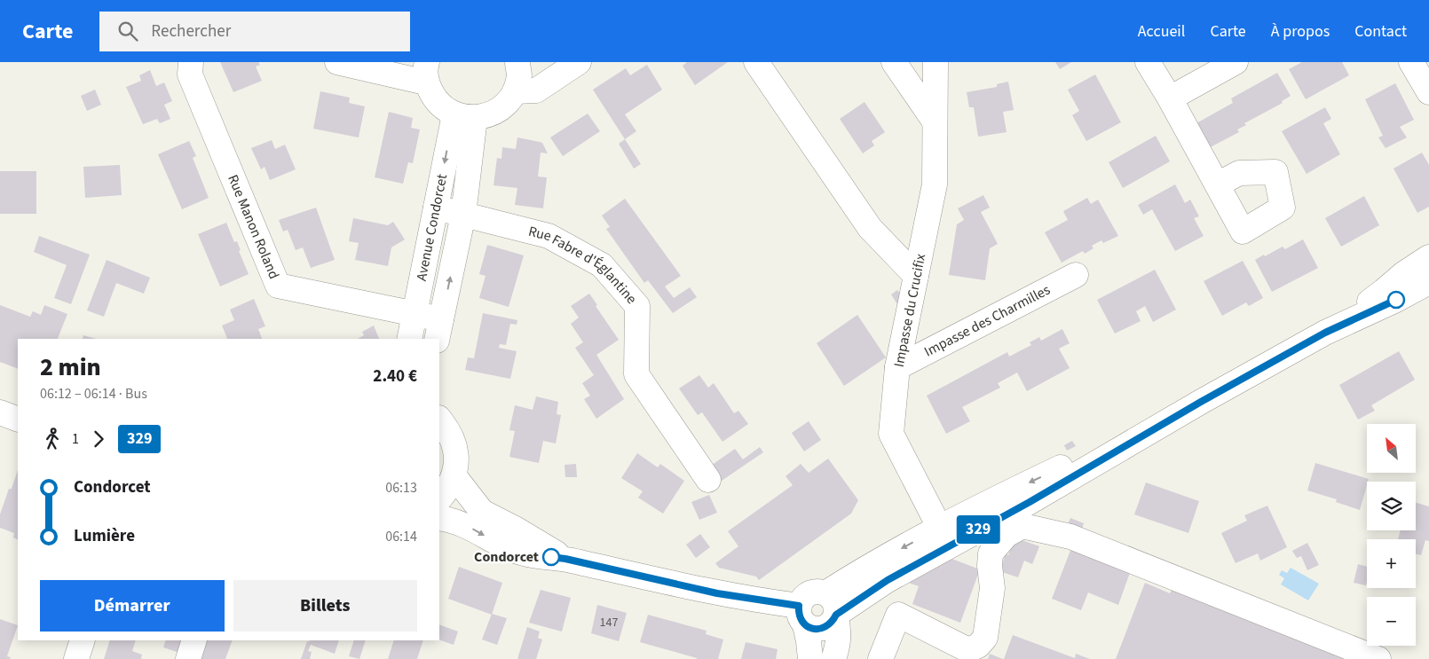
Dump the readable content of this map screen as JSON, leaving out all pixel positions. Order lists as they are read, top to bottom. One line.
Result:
{"streets":{"street":["Rue Manon Roland","Avenue Condorcet","Rue Fabre d'Églantine","Impasse du Crucifix","Impasse des Charmilles"]},"crossings":[["Rue Manon Roland","Avenue Condorcet"],["Avenue Condorcet","Rue Fabre d'Églantine"],["Impasse du Crucifix","Impasse des Charmilles"]],"places":["Condorcet"],"lines":["bus line 329"],"house_numbers":["147"],"north":"top left","page":{"header":"Carte","search":"Rechercher","nav":["Accueil","Carte","À propos","Contact"],"on_map":"329","heading":["2 min","06:12 – 06:14 · Bus","2.40 €"],"legs":["1","329"],"map_buttons":["+","−"],"list":[{"name":"Condorcet","value":"06:13"},{"name":"Lumière","value":"06:14"}],"buttons":["Démarrer","Billets"]}}
